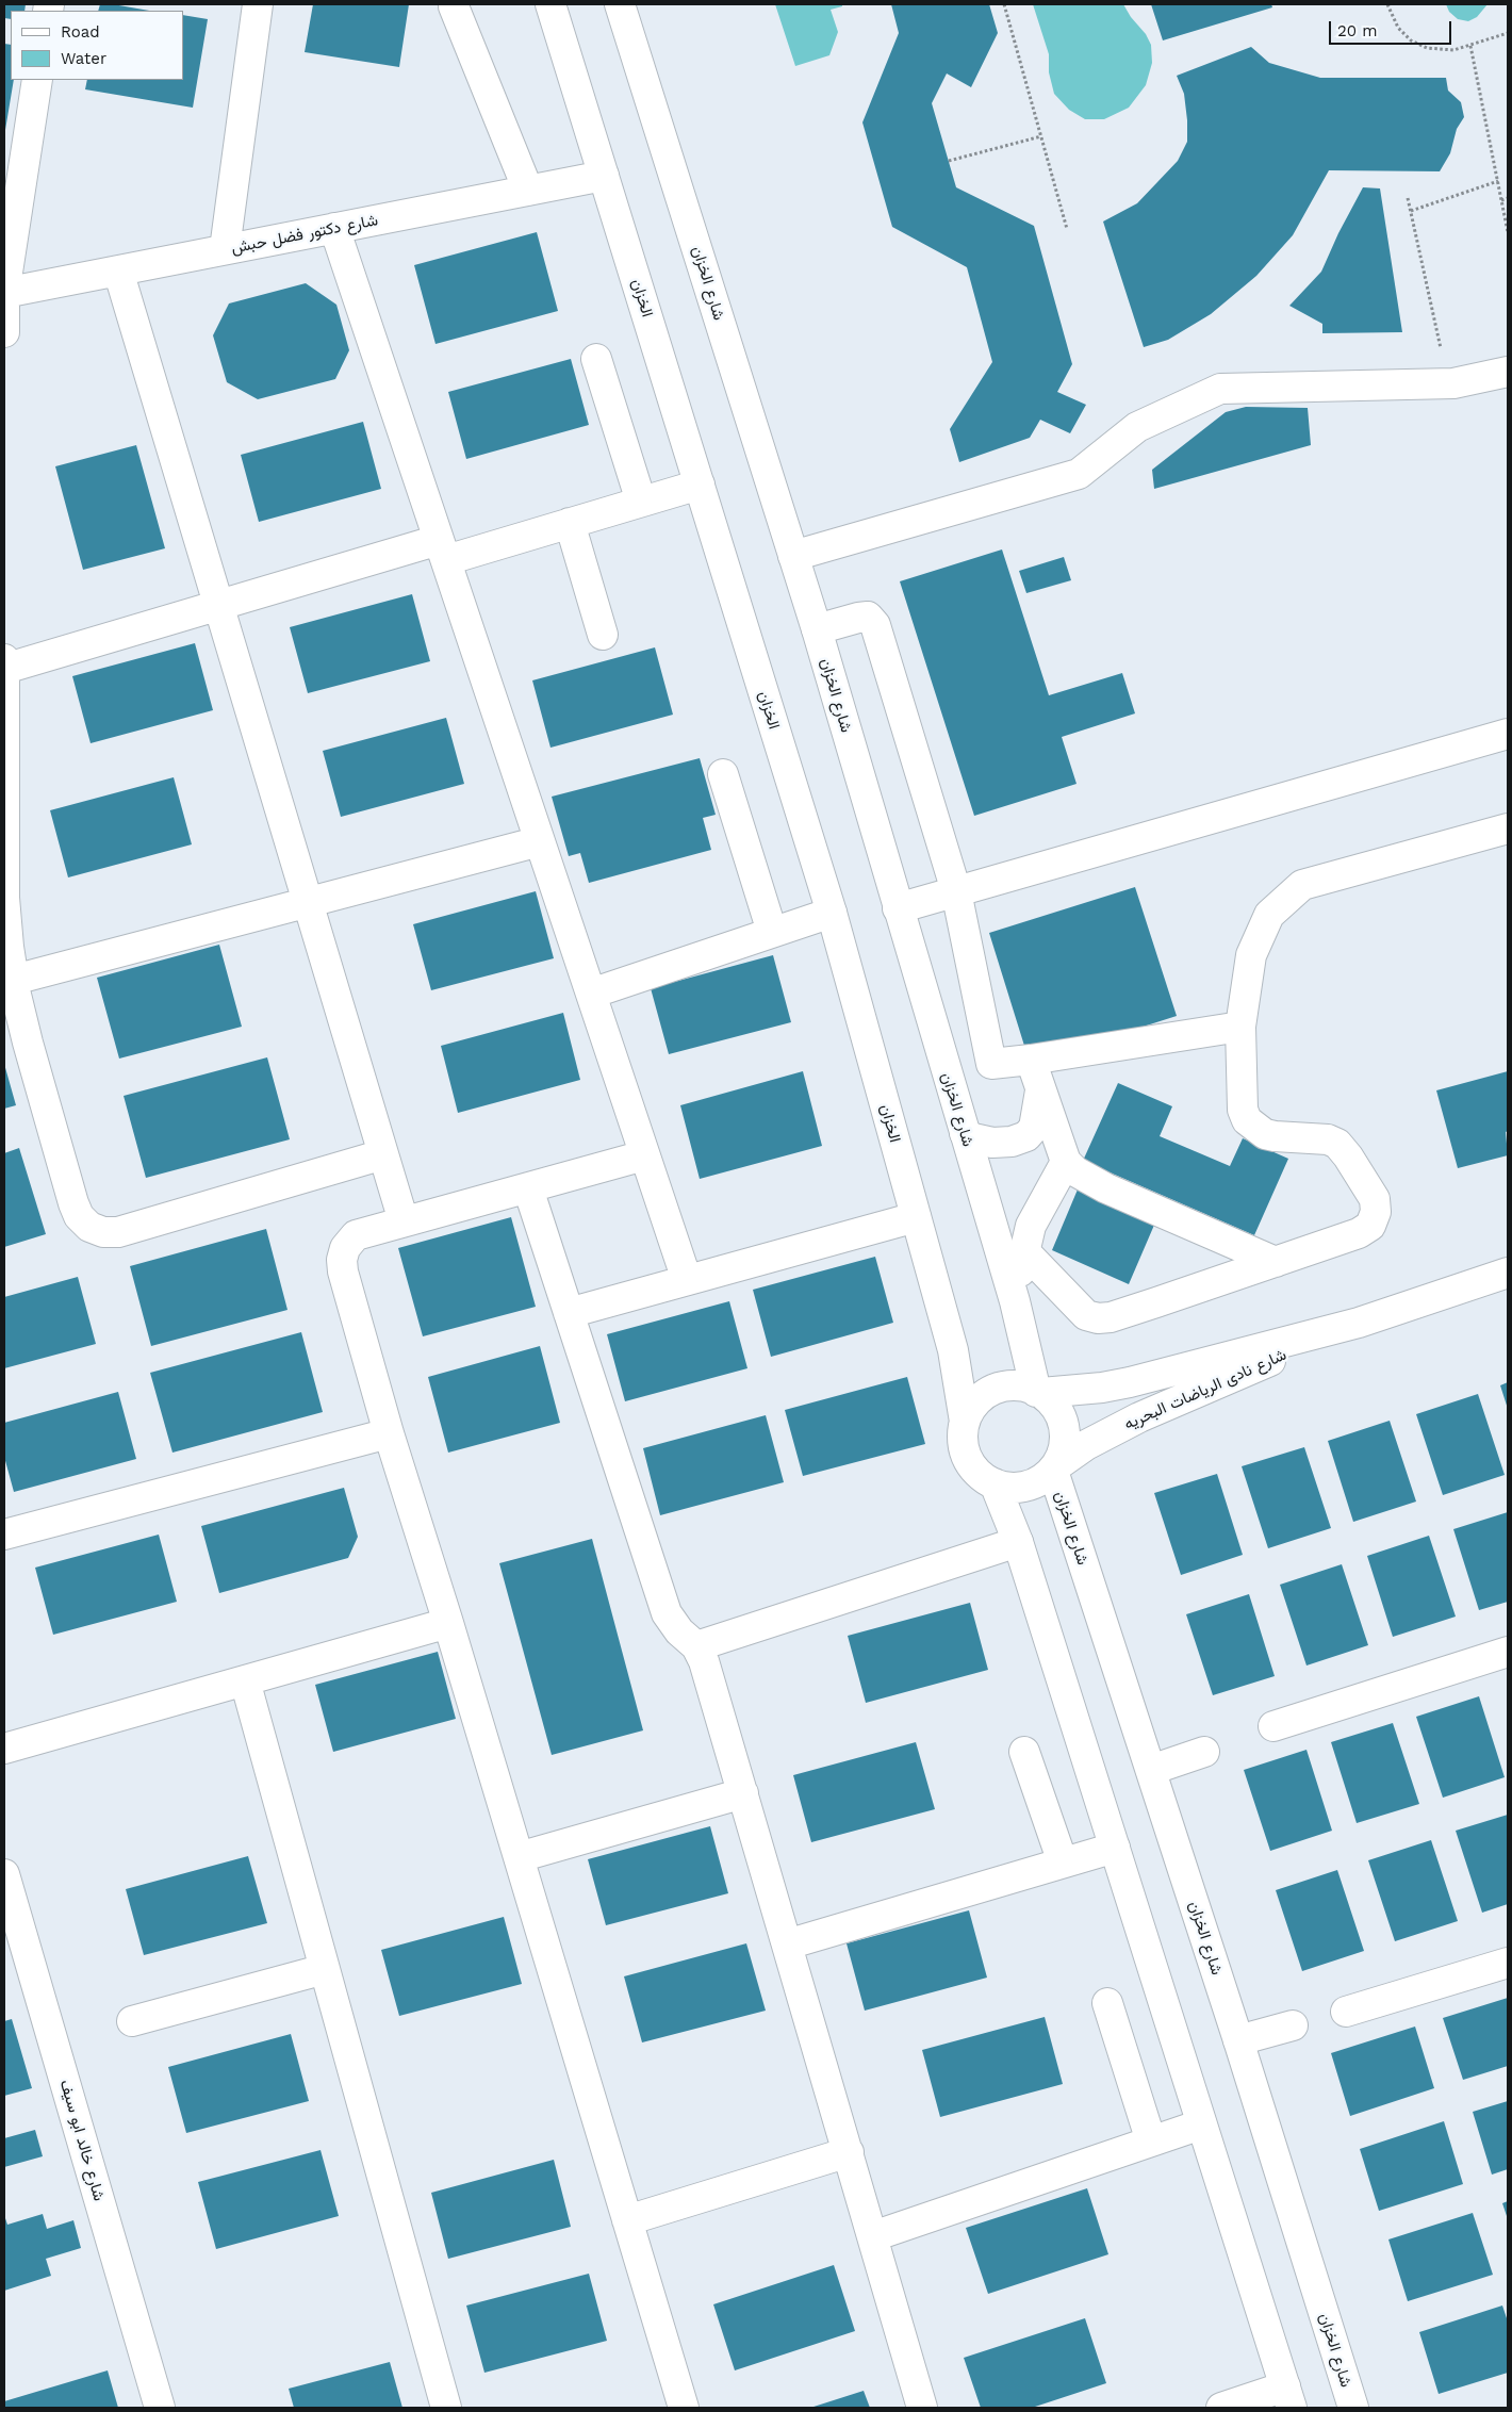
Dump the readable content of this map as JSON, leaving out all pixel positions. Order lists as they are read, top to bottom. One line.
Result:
{"streets":{"street":["شارع دكتور فضل حبش","شارع الخزان","الخزان","شارع نادى الرياضات البحريه","شارع خالد ابو سيف"]},"crossings":[["شارع دكتور فضل حبش","الخزان"],["شارع الخزان","الخزان"],["شارع الخزان","شارع نادى الرياضات البحريه"],["الخزان","شارع نادى الرياضات البحريه"]],"legend":["Road","Water"],"scale_bar":"20 m"}
